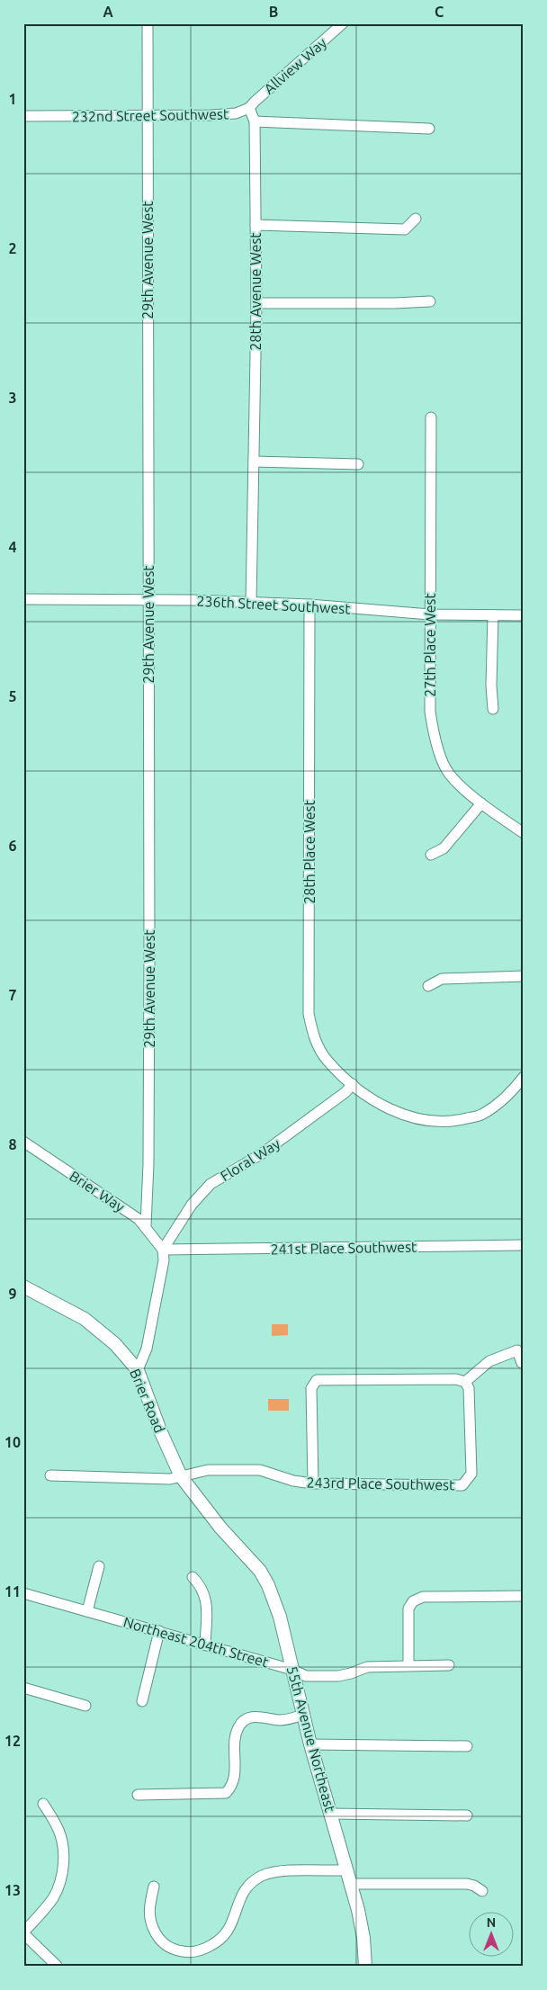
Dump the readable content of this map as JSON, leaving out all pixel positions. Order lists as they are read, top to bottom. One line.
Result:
{"streets":{"main road":["Brier Road","55th Avenue Northeast"],"street":["Allview Way","232nd Street Southwest","29th Avenue West","28th Avenue West","236th Street Southwest","27th Place West","28th Place West","Floral Way","Brier Way","241st Place Southwest","243rd Place Southwest","Northeast 204th Street"]},"crossings":[["Allview Way","232nd Street Southwest"],["232nd Street Southwest","29th Avenue West"],["232nd Street Southwest","28th Avenue West"],["29th Avenue West","236th Street Southwest"],["29th Avenue West","Brier Way"],["28th Avenue West","236th Street Southwest"],["236th Street Southwest","27th Place West"],["236th Street Southwest","28th Place West"],["28th Place West","Floral Way"],["Floral Way","Brier Way"],["Floral Way","241st Place Southwest"],["Brier Way","241st Place Southwest"],["Brier Road","243rd Place Southwest"],["Brier Road","55th Avenue Northeast"],["Northeast 204th Street","55th Avenue Northeast"]],"north":"top","grid":{"columns":["A","B","C"],"rows":["1","2","3","4","5","6","7","8","9","10","11","12","13"]}}
